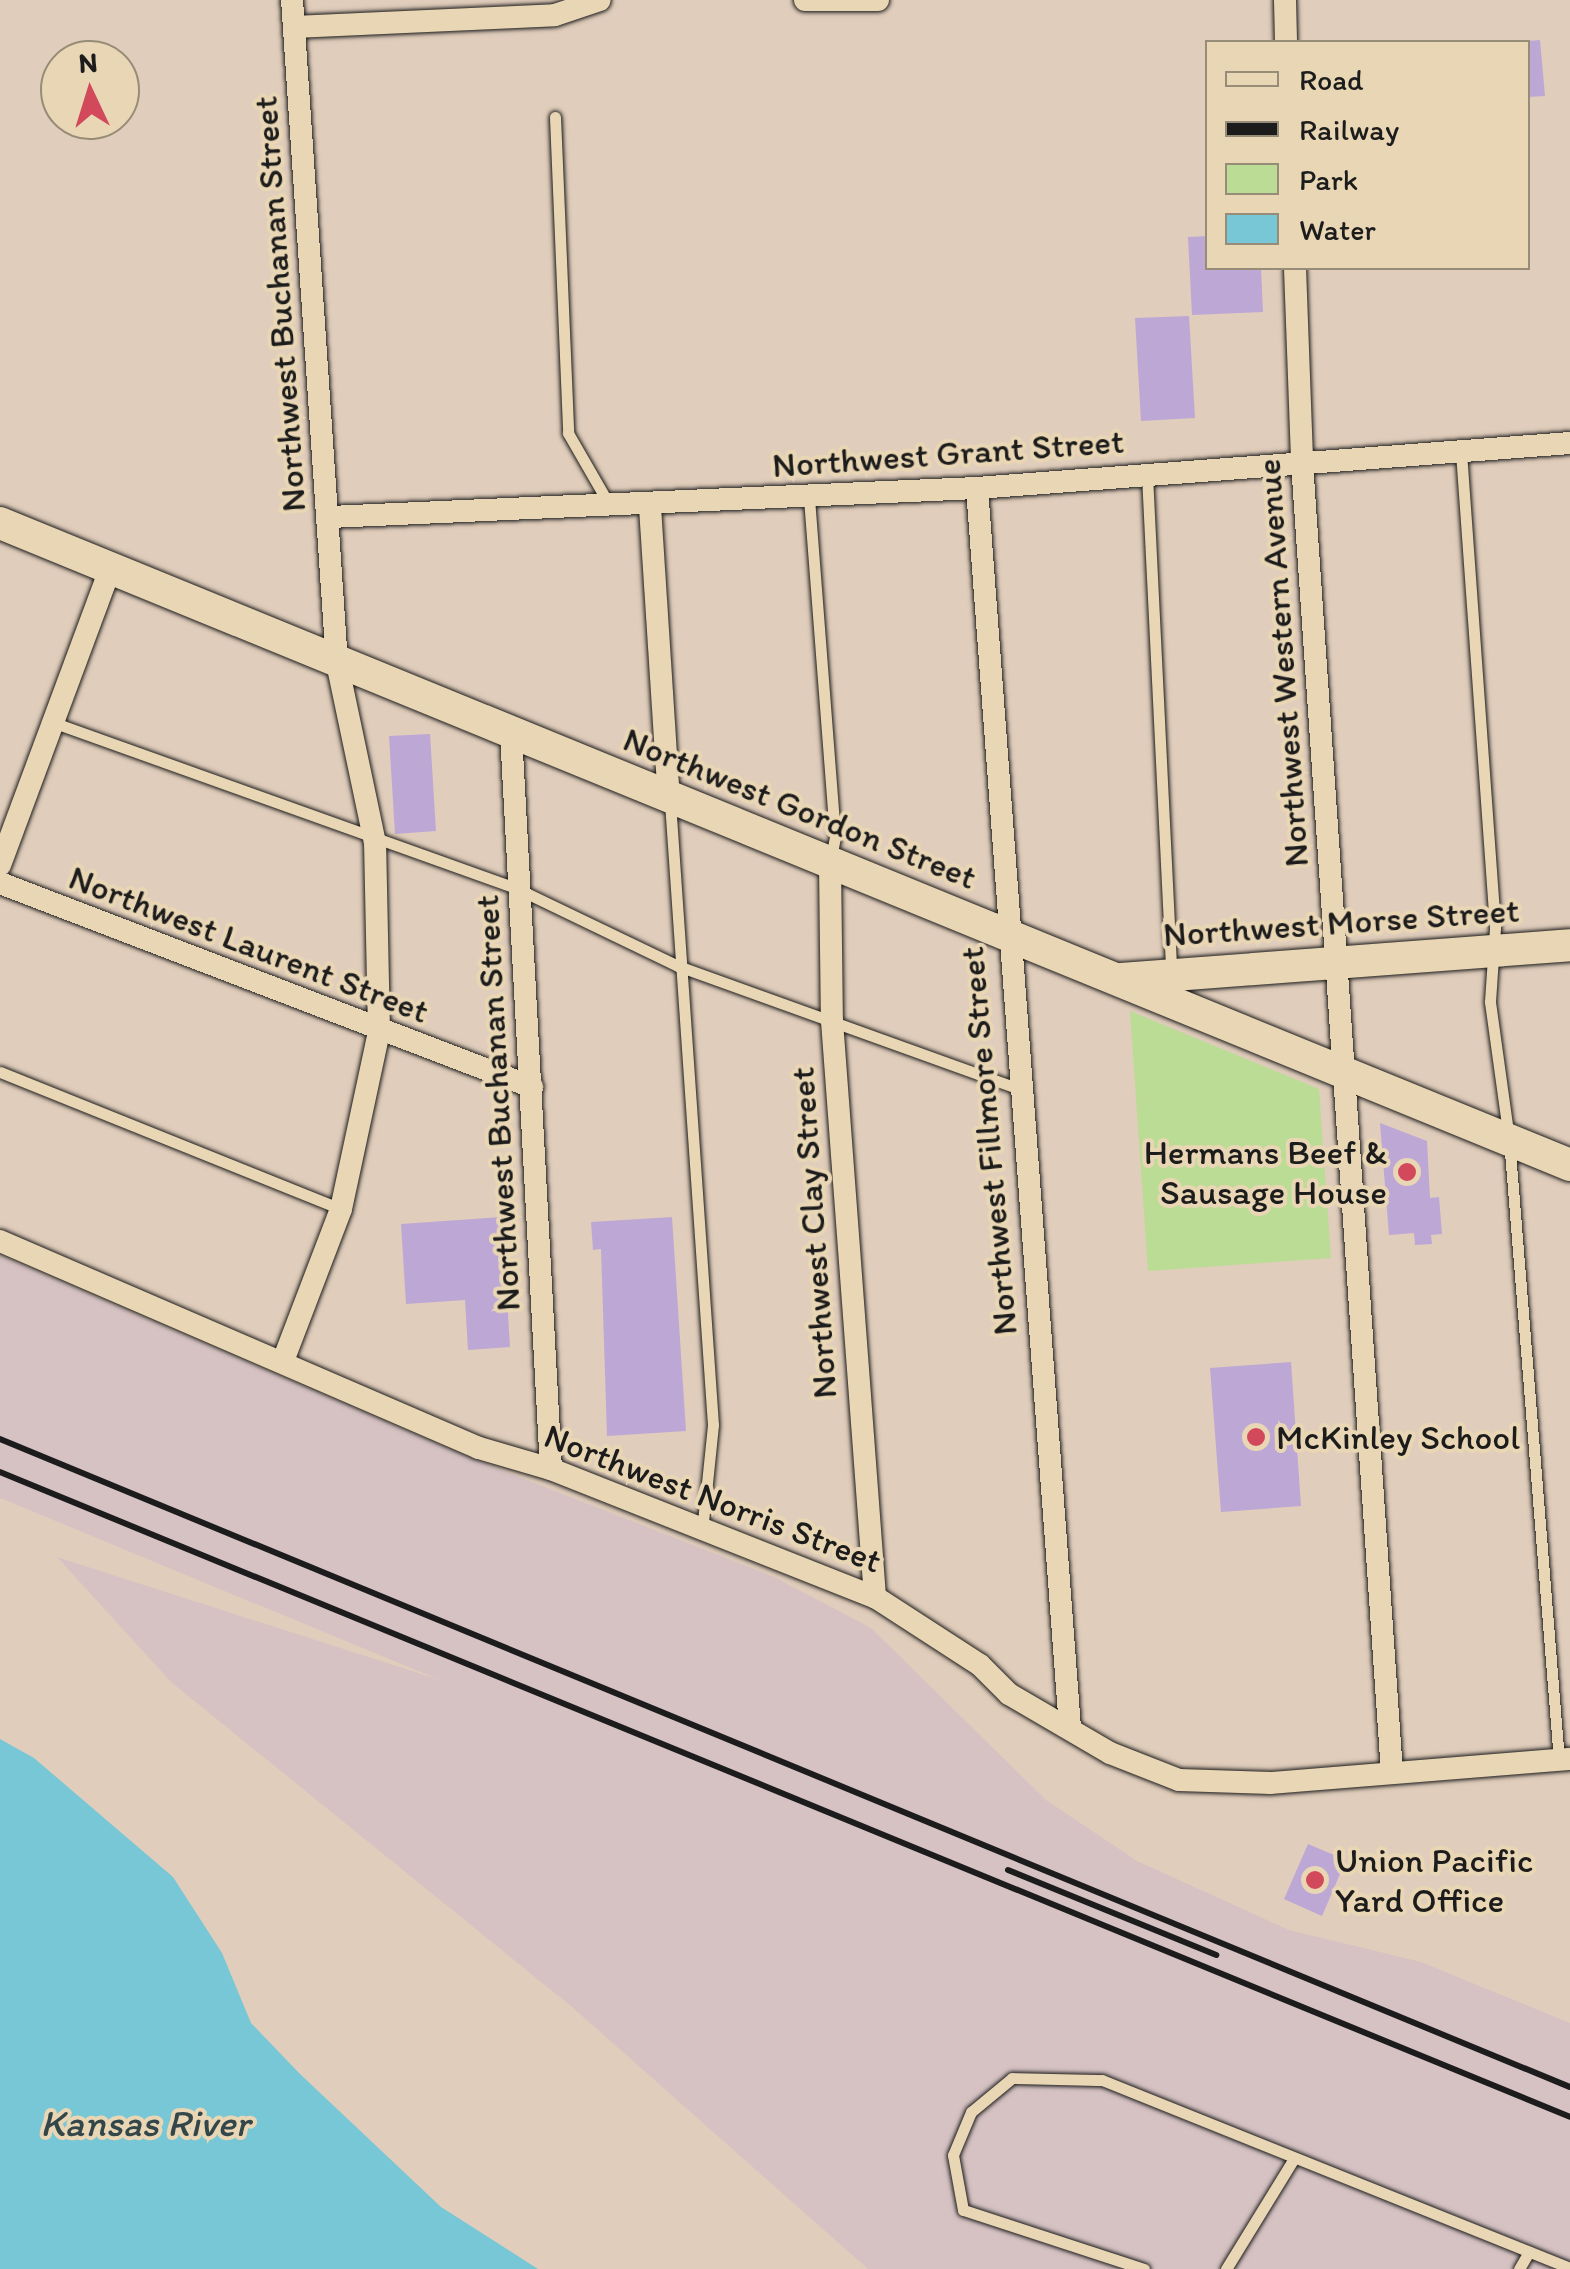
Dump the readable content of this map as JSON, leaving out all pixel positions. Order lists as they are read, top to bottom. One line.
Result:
{"streets":{"main road":["Northwest Gordon Street","Northwest Morse Street"],"street":["Northwest Buchanan Street","Northwest Grant Street","Northwest Western Avenue","Northwest Laurent Street","Northwest Fillmore Street","Northwest Clay Street","Northwest Norris Street"]},"crossings":[["Northwest Buchanan Street","Northwest Grant Street"],["Northwest Buchanan Street","Northwest Gordon Street"],["Northwest Buchanan Street","Northwest Laurent Street"],["Northwest Buchanan Street","Northwest Norris Street"],["Northwest Grant Street","Northwest Western Avenue"],["Northwest Grant Street","Northwest Fillmore Street"],["Northwest Western Avenue","Northwest Gordon Street"],["Northwest Western Avenue","Northwest Morse Street"],["Northwest Western Avenue","Northwest Norris Street"],["Northwest Gordon Street","Northwest Morse Street"],["Northwest Gordon Street","Northwest Fillmore Street"],["Northwest Gordon Street","Northwest Clay Street"],["Northwest Fillmore Street","Northwest Norris Street"],["Northwest Clay Street","Northwest Norris Street"]],"water":["Kansas River"],"places":["Hermans Beef & Sausage House","McKinley School","Union Pacific Yard Office"],"legend":["Road","Railway","Park","Water"],"north":"top"}
